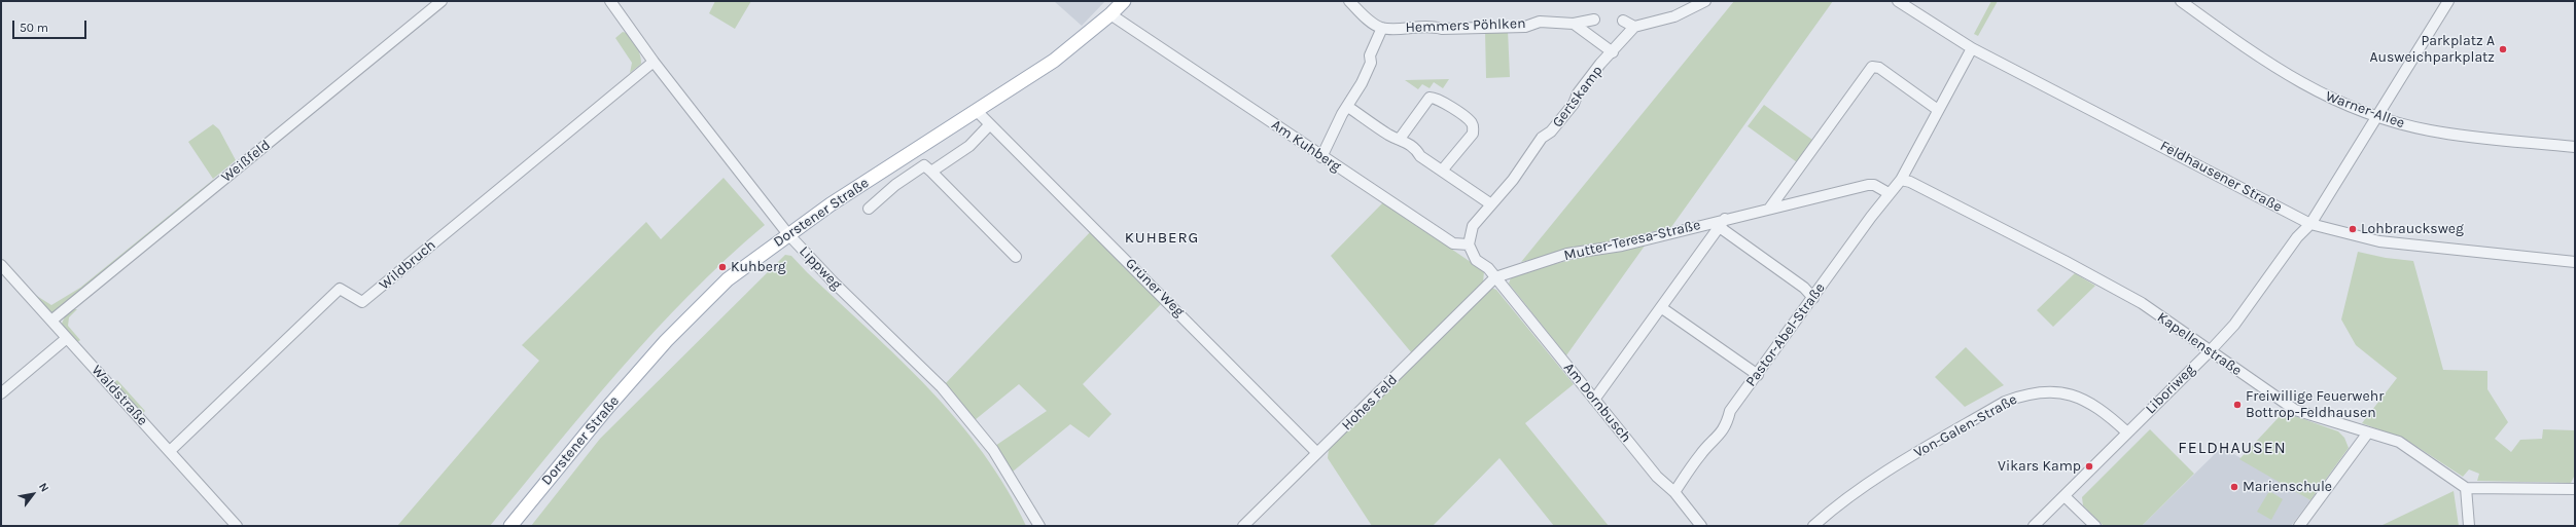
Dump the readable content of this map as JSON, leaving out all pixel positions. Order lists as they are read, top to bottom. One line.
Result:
{"streets":{"main road":["Dorstener Straße"],"street":["Hemmers Pöhlken","Gertskamp","Warner-Allee","Am Kuhberg","Weißfeld","Feldhausener Straße","Mutter-Teresa-Straße","Wildbruch","Lippweg","Grüner Weg","Pastor-Abel-Straße","Kapellenstraße","Liboriweg","Waldstraße","Hohes Feld","Am Dornbusch","Von-Galen-Straße"]},"crossings":[["Gertskamp","Am Kuhberg"],["Am Kuhberg","Dorstener Straße"],["Weißfeld","Waldstraße"],["Feldhausener Straße","Liboriweg"],["Dorstener Straße","Lippweg"],["Dorstener Straße","Grüner Weg"],["Mutter-Teresa-Straße","Pastor-Abel-Straße"],["Mutter-Teresa-Straße","Hohes Feld"],["Mutter-Teresa-Straße","Am Dornbusch"],["Wildbruch","Lippweg"],["Wildbruch","Waldstraße"],["Grüner Weg","Hohes Feld"],["Pastor-Abel-Straße","Kapellenstraße"],["Pastor-Abel-Straße","Am Dornbusch"],["Kapellenstraße","Liboriweg"],["Liboriweg","Von-Galen-Straße"],["Hohes Feld","Am Dornbusch"]],"districts":["KUHBERG","FELDHAUSEN"],"places":["Parkplatz A Ausweichparkplatz","Lohbraucksweg","Kuhberg","Freiwillige Feuerwehr Bottrop-Feldhausen","Vikars Kamp","Marienschule"],"scale_bar":"50 m","north":"top right"}
